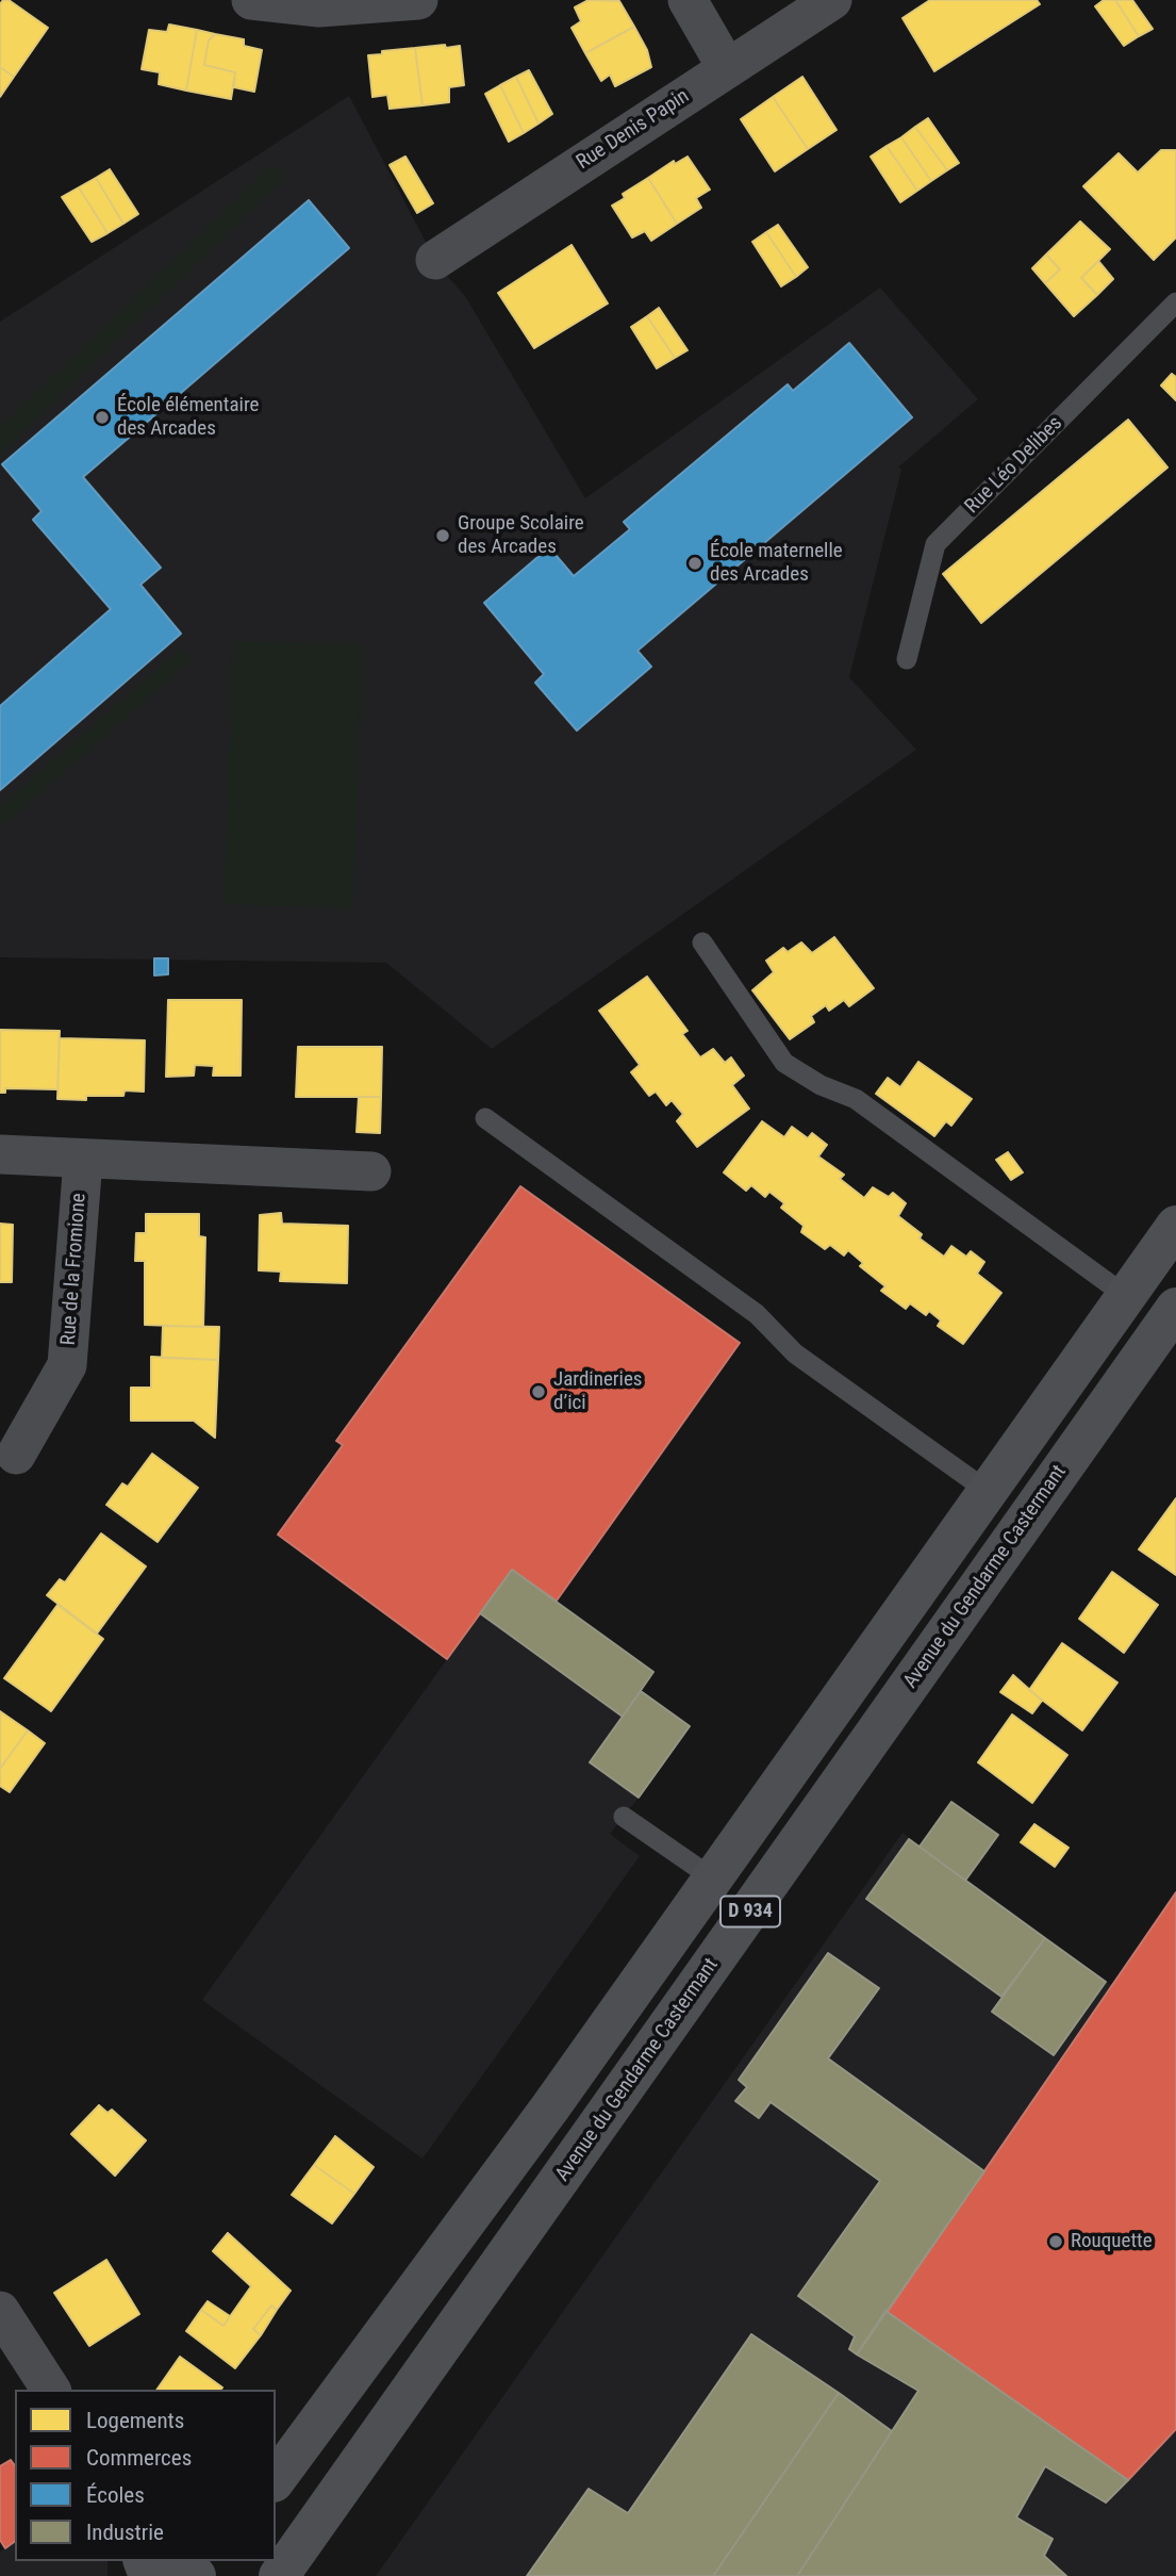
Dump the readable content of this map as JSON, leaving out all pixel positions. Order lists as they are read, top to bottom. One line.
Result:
{"streets":{"main road":["Avenue du Gendarme Castermant","D 934"],"street":["Rue Denis Papin","Rue de la Fromione"],"lane":["Rue Léo Delibes"]},"places":["École élémentaire des Arcades","Groupe Scolaire des Arcades","École maternelle des Arcades","Jardineries d’ici","Rouquette"],"legend":["Logements","Commerces","Écoles","Industrie"]}
